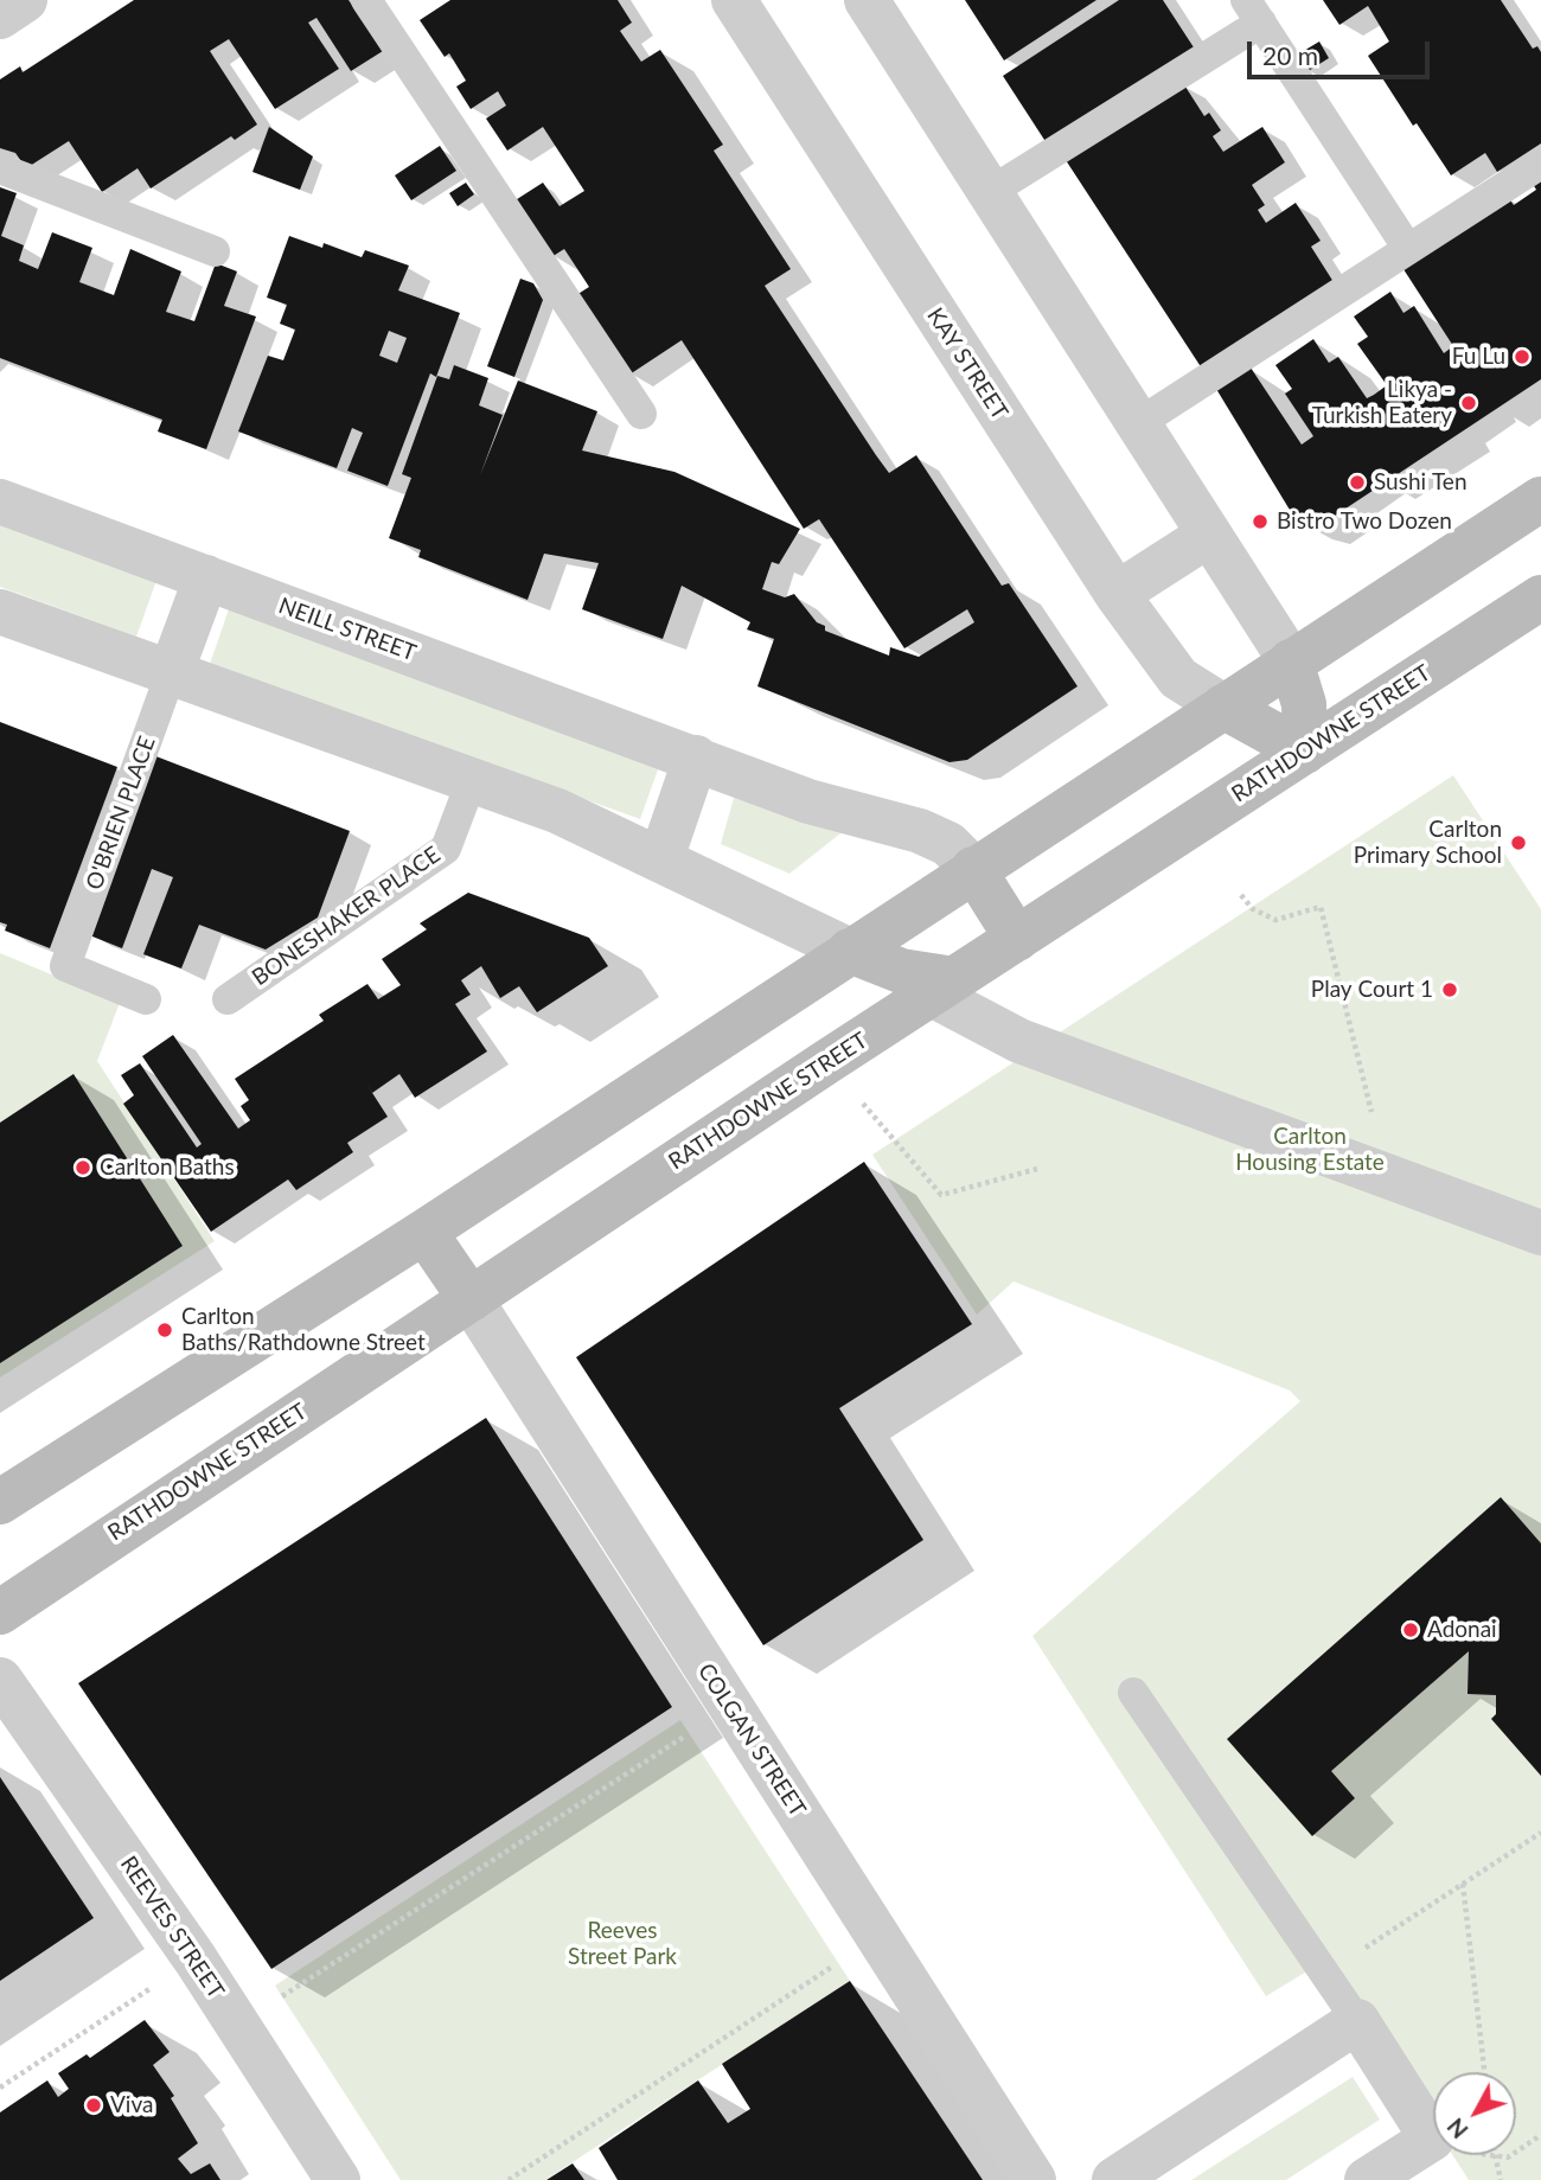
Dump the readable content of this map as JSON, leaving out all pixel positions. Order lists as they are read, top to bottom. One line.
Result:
{"streets":{"main road":["RATHDOWNE STREET"],"street":["KAY STREET","NEILL STREET","O'BRIEN PLACE","COLGAN STREET","REEVES STREET"],"lane":["BONESHAKER PLACE"]},"crossings":[["NEILL STREET","O'BRIEN PLACE"],["RATHDOWNE STREET","COLGAN STREET"]],"parks":["Carlton Housing Estate","Reeves Street Park"],"places":["Fu Lu","Likya - Turkish Eatery","Sushi Ten","Bistro Two Dozen","Carlton Primary School","Play Court 1","Carlton Baths","Carlton Baths/Rathdowne Street","Adonai","Viva"],"scale_bar":"20 m","north":"bottom left"}
